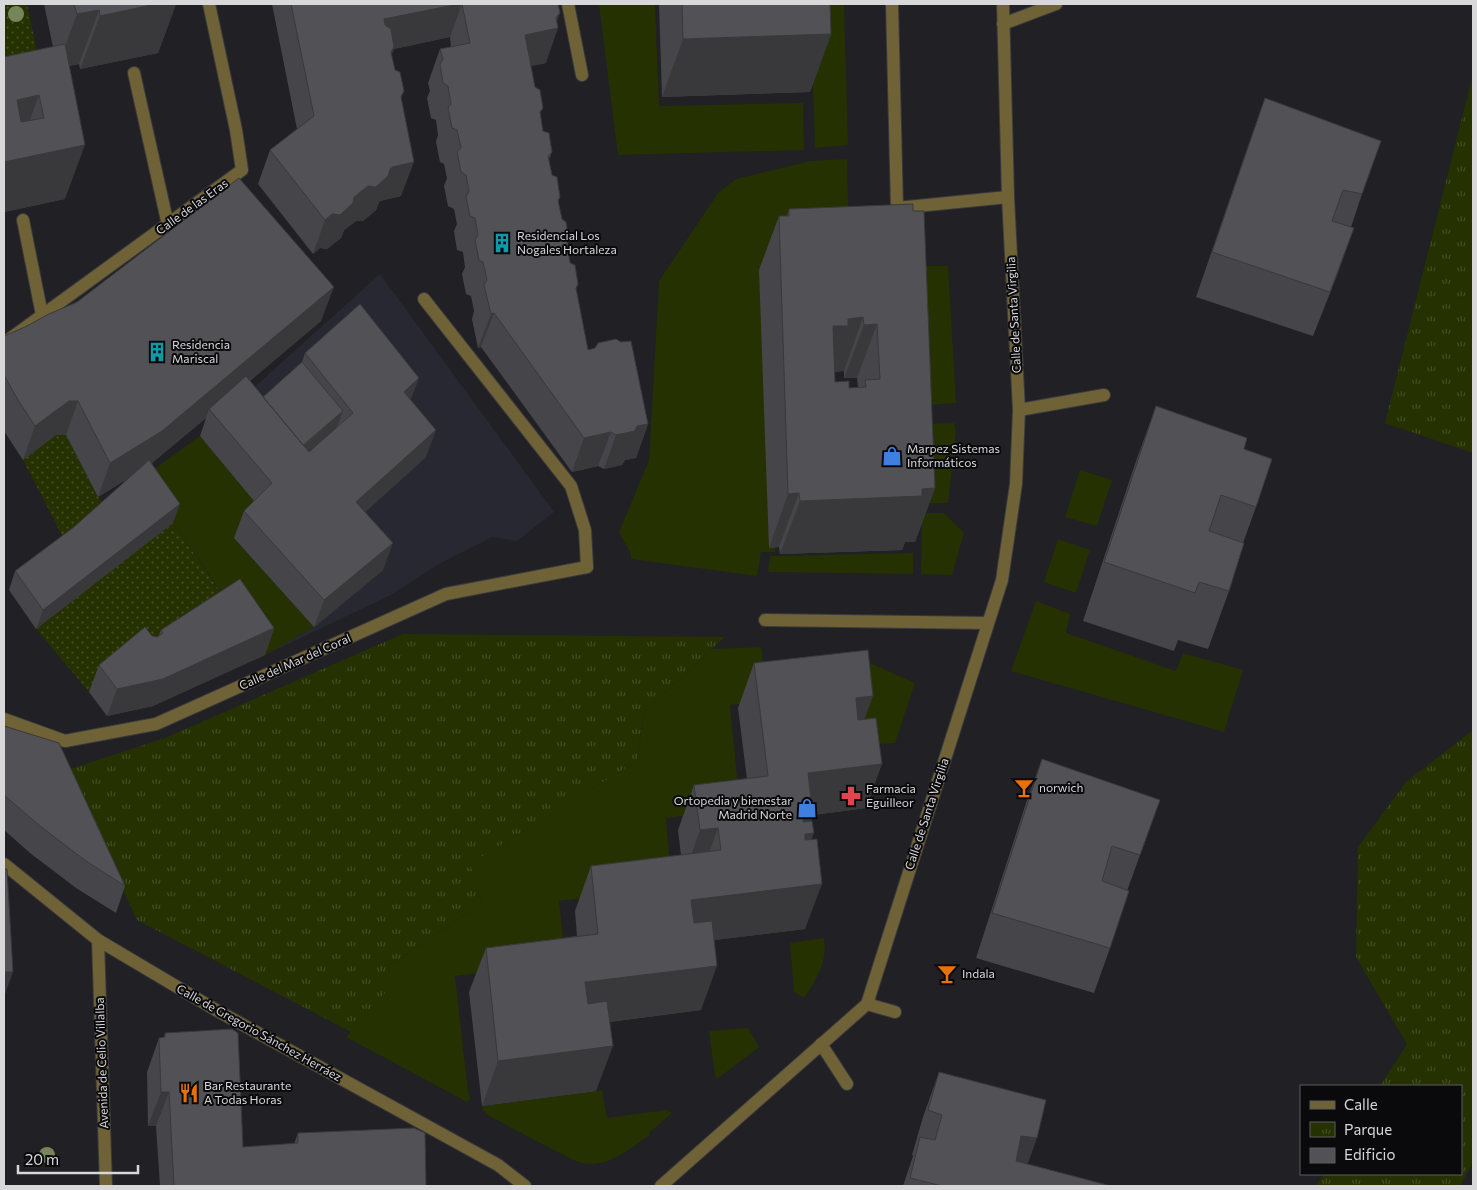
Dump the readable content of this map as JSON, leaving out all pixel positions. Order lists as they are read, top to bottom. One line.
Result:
{"streets":{"street":["Calle de las Eras","Calle de Santa Virgilia","Calle del Mar del Coral","Calle de Gregorio Sánchez Herráez","Avenida de Celio Villalba"]},"crossings":[["Calle de Gregorio Sánchez Herráez","Avenida de Celio Villalba"]],"places":{"building":["Residencial Los Nogales Hortaleza","Residencia Mariscal"],"shop":["Marpez Sistemas Informáticos","Ortopedia y bienestar Madrid Norte"],"bar":["norwich","Indala"],"pharmacy":["Farmacia Eguilleor"],"restaurant":["Bar Restaurante A Todas Horas"]},"legend":["Calle","Parque","Edificio"],"scale_bar":"20 m"}
